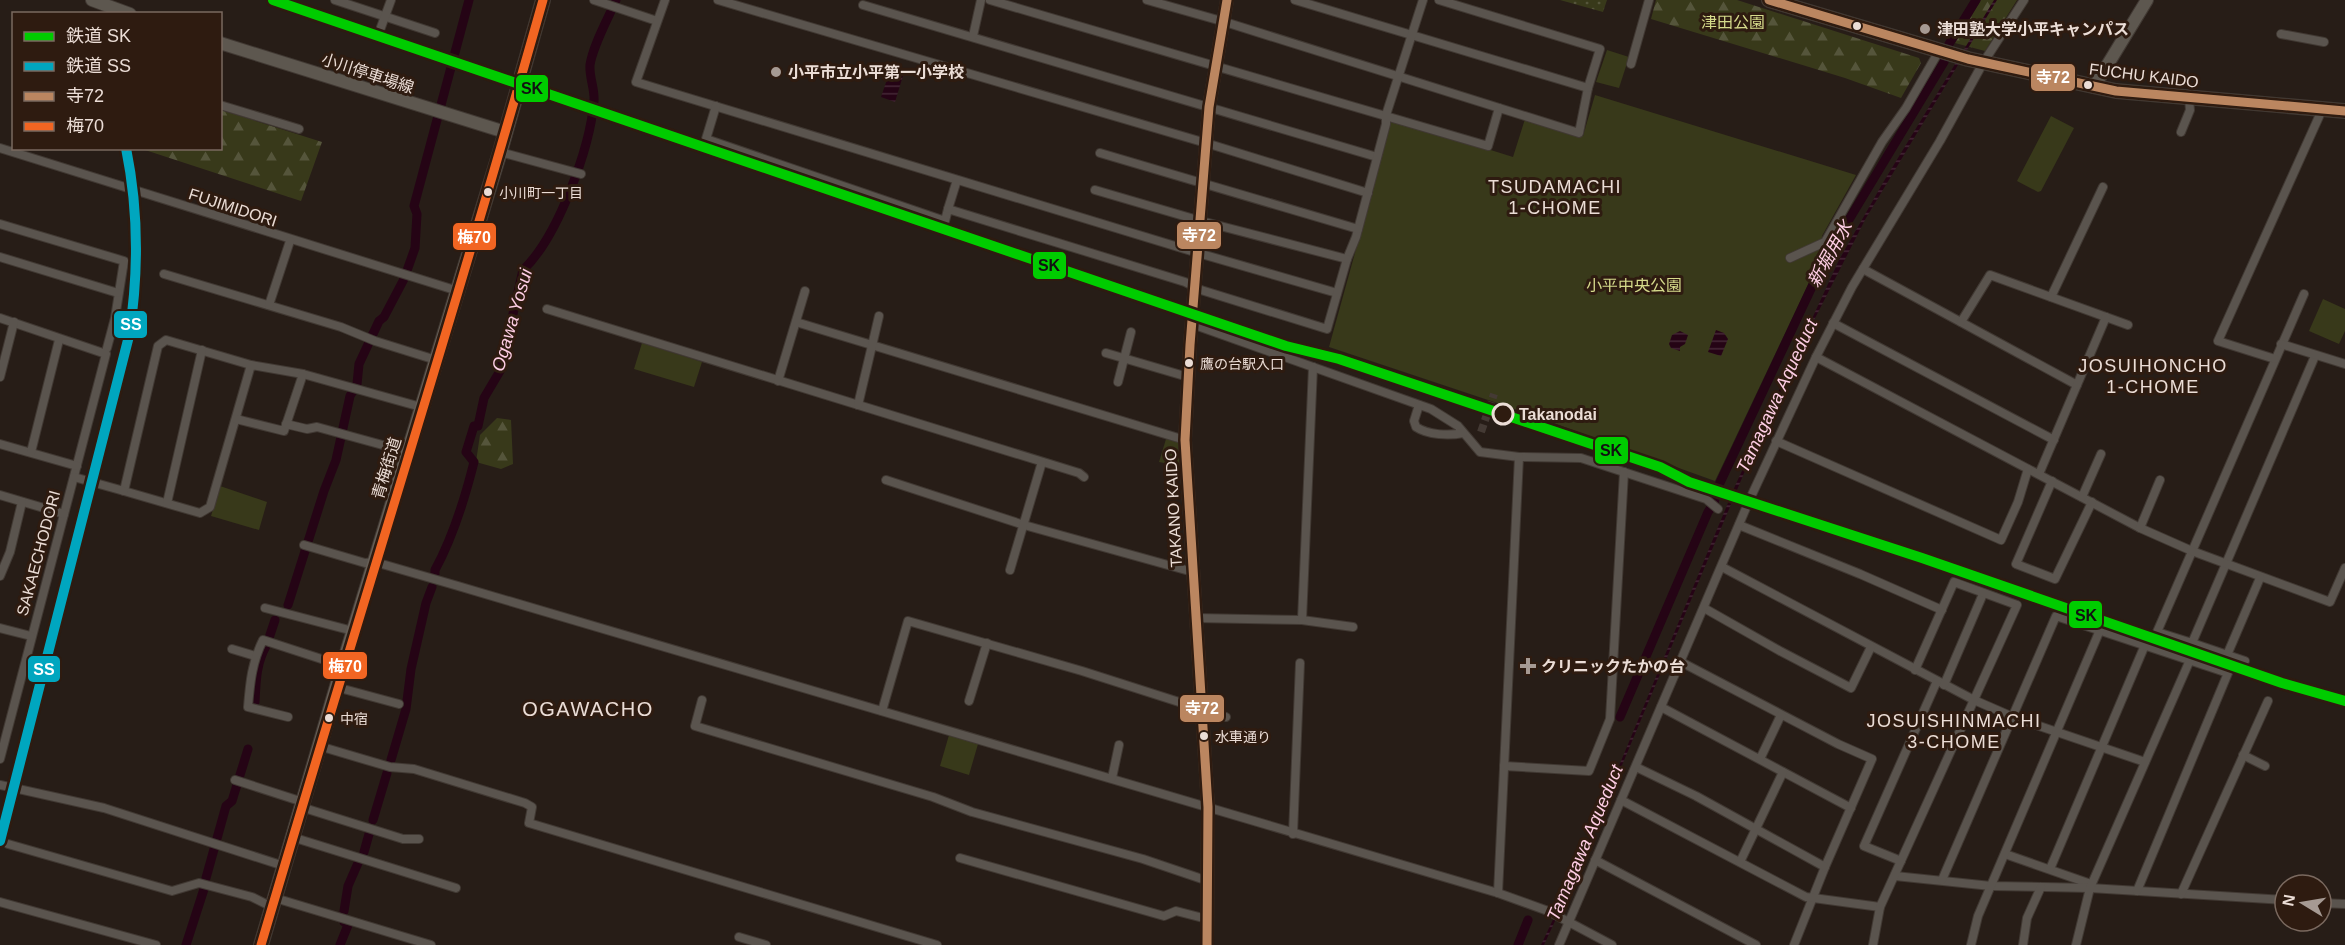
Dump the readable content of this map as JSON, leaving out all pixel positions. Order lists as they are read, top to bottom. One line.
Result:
{"streets":{"main road":["FUCHU KAIDO","青梅街道"],"street":["小川停車場線","FUJIMIDORI","TAKANO KAIDO","SAKAECHODORI"]},"crossings":[["小川停車場線","青梅街道"],["FUJIMIDORI","青梅街道"]],"districts":["TSUDAMACHI 1-CHOME","JOSUIHONCHO 1-CHOME","OGAWACHO","JOSUISHINMACHI 3-CHOME"],"water":["新堀用水","Ogawa Yosui","Tamagawa Aqueduct"],"parks":["津田公園","小平中央公園"],"places":{"other":["津田塾大学小平キャンパス","小平市立小平第一小学校","小川町一丁目","鷹の台駅入口","Takanodai","中宿","水車通り"],"health":["クリニックたかの台"]},"lines":["rail line SK","transit line 寺72","transit line 梅70","rail line SS"],"legend":["鉄道 SK","鉄道 SS","寺72","梅70"],"north":"left"}
